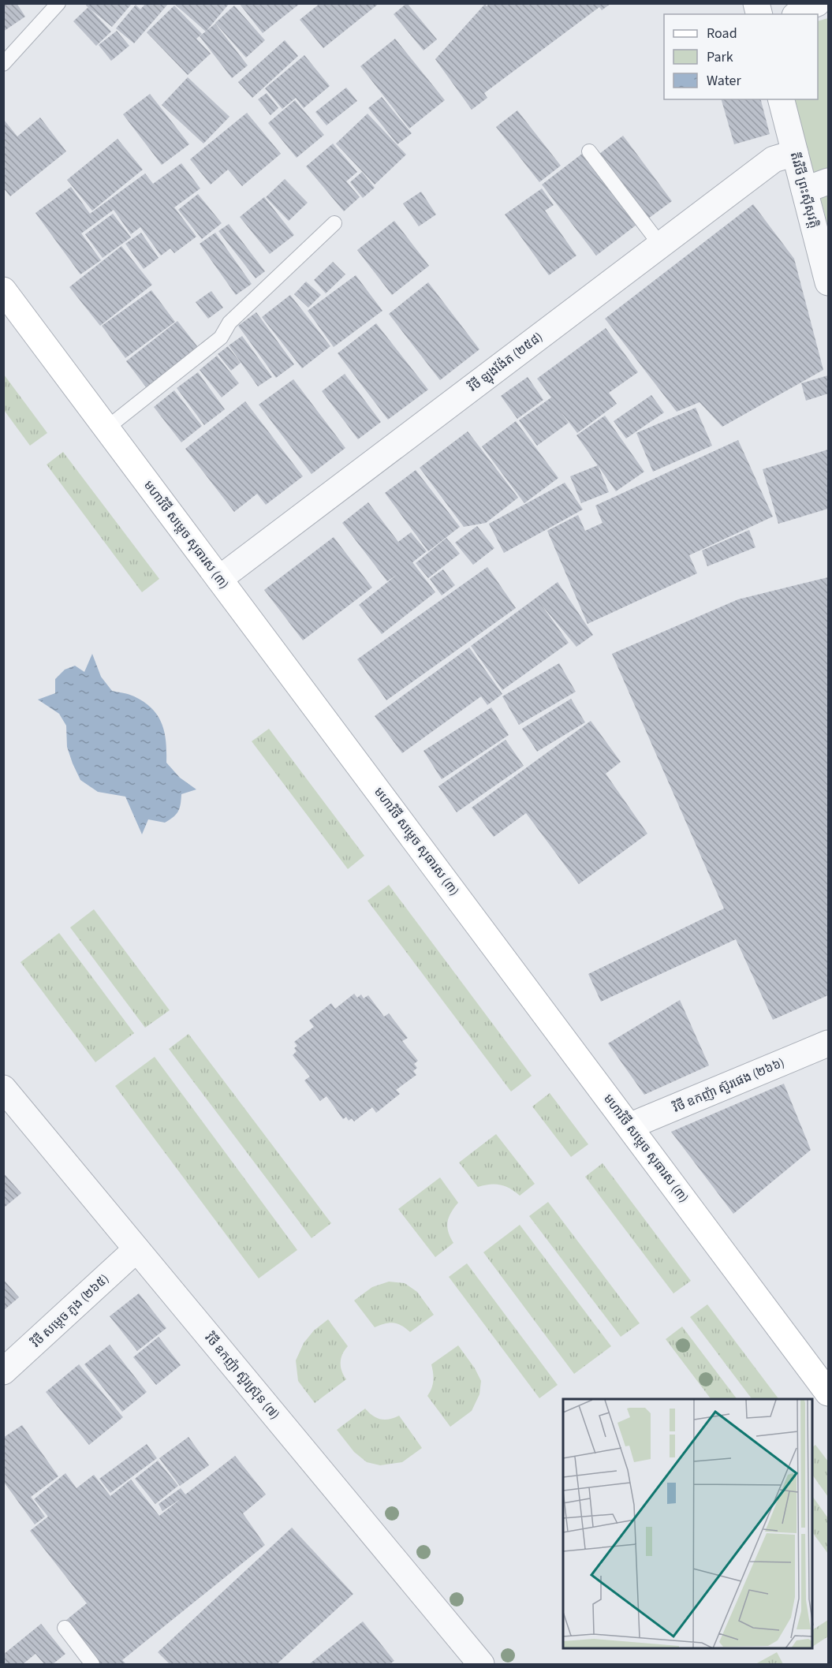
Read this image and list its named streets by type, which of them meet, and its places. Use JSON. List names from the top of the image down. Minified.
{"streets":{"street":["តីរវិថី ព្រះស៊ីសុវត្តិ","វិថី ឡុងង៉ែត (២៥៨)","មហាវិថី សម្តេច សុធារស (៣)","វិថី ឧកញ៉ា ស៊ួរផេង (២៦៦)","វិថី សម្តេច ភួង (២៦៥)","វិថី ឧកញ៉ា ស៊ួរស៊្រុន (៧)"]},"crossings":[["តីរវិថី ព្រះស៊ីសុវត្តិ","វិថី ឡុងង៉ែត (២៥៨)"],["វិថី ឡុងង៉ែត (២៥៨)","មហាវិថី សម្តេច សុធារស (៣)"],["មហាវិថី សម្តេច សុធារស (៣)","វិថី ឧកញ៉ា ស៊ួរផេង (២៦៦)"],["វិថី សម្តេច ភួង (២៦៥)","វិថី ឧកញ៉ា ស៊ួរស៊្រុន (៧)"]],"legend":["Road","Park","Water"]}
